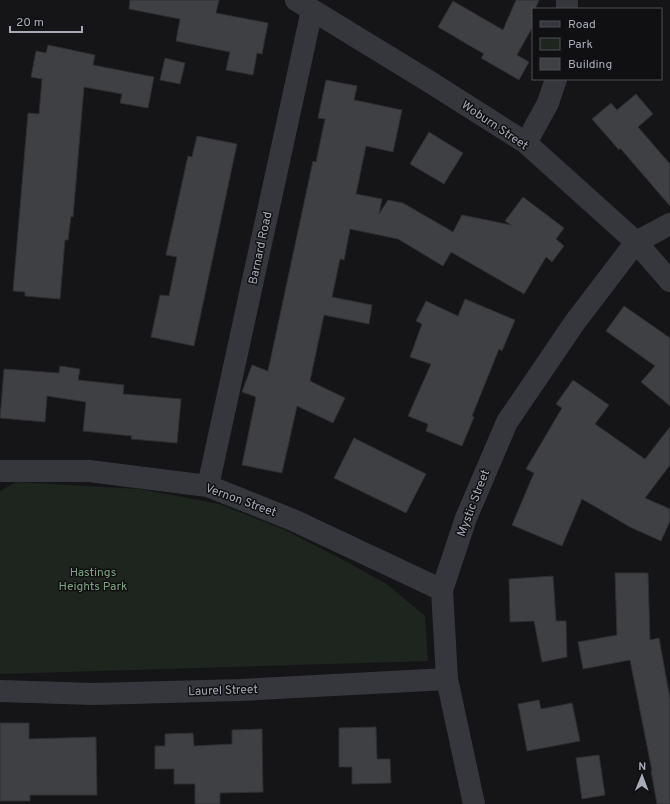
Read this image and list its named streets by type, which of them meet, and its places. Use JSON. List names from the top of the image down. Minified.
{"streets":{"street":["Woburn Street","Barnard Road","Vernon Street","Mystic Street","Laurel Street"]},"crossings":[["Woburn Street","Barnard Road"],["Woburn Street","Mystic Street"],["Barnard Road","Vernon Street"],["Vernon Street","Mystic Street"],["Mystic Street","Laurel Street"]],"parks":["Hastings Heights Park"],"legend":["Road","Park","Building"],"scale_bar":"20 m","north":"top"}
